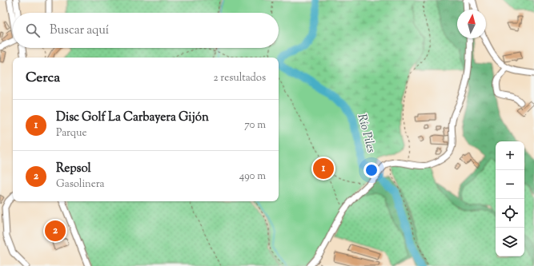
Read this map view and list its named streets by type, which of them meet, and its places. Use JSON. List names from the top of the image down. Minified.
{"water":["Río Piles"],"north":"top","page":{"search":"Buscar aquí","heading":["Cerca","2 resultados"],"list":[{"mark":"1","name":"Disc Golf La Carbayera Gijón","note":"Parque","value":"70 m"},{"mark":"2","name":"Repsol","note":"Gasolinera","value":"490 m"}],"map_buttons":["+","−"],"pins":["1","2"]}}
